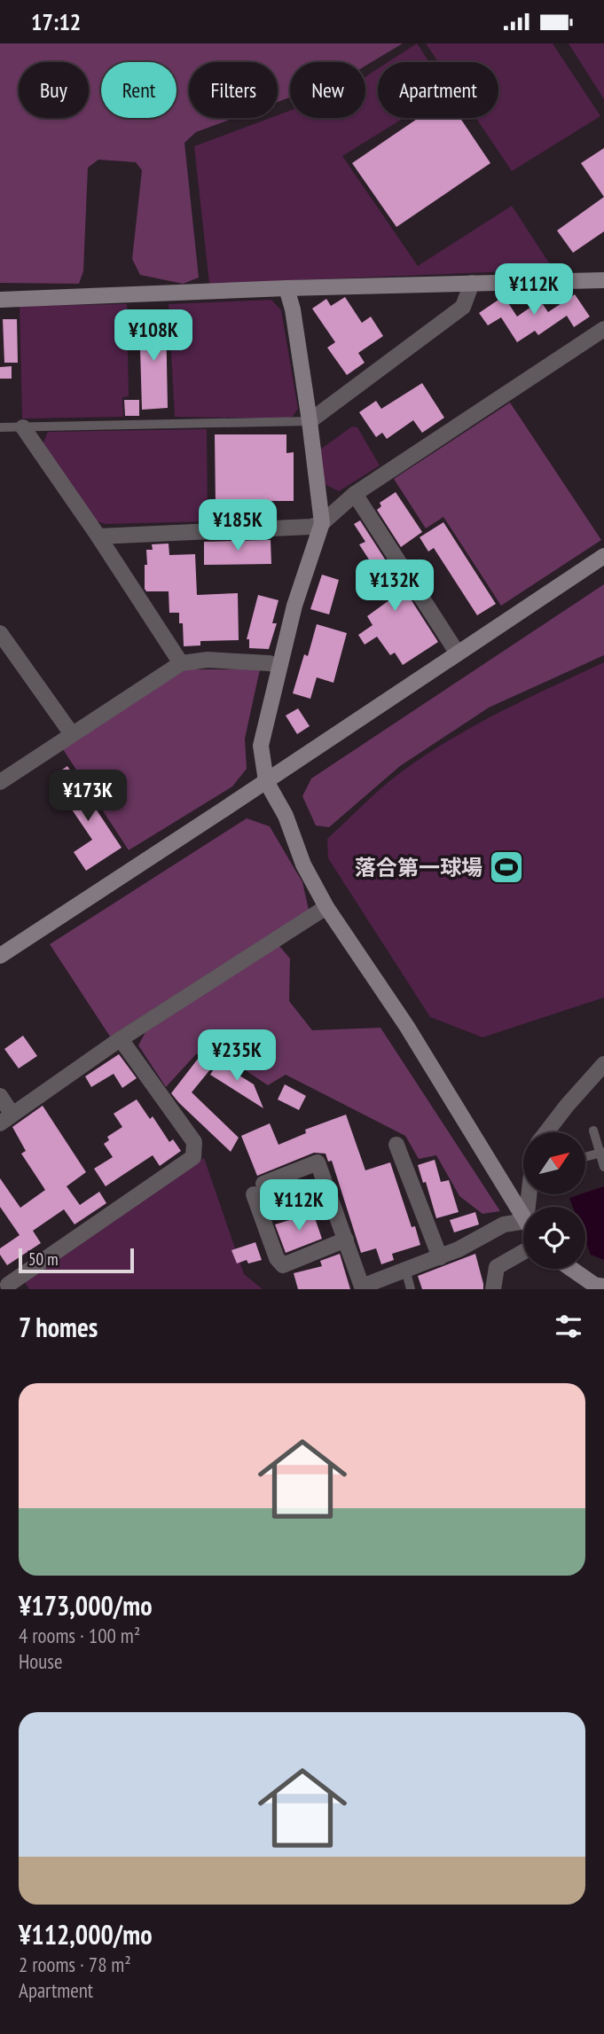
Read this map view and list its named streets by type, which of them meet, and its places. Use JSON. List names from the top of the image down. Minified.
{"places":{"sports":["落合第一球場"]},"scale_bar":"50 m","north":"top right","page":{"status":"17:12","chip":["Buy","Rent","Filters","New","Apartment"],"price":["¥112K","¥108K","¥185K","¥132K","¥173K","¥235K","¥112K"],"scale":"50 m","heading":"7 homes","list":[{"name":"¥173,000/mo","note":"4 rooms · 100 m² · House"},{"name":"¥112,000/mo","note":"2 rooms · 78 m² · Apartment"}]}}
